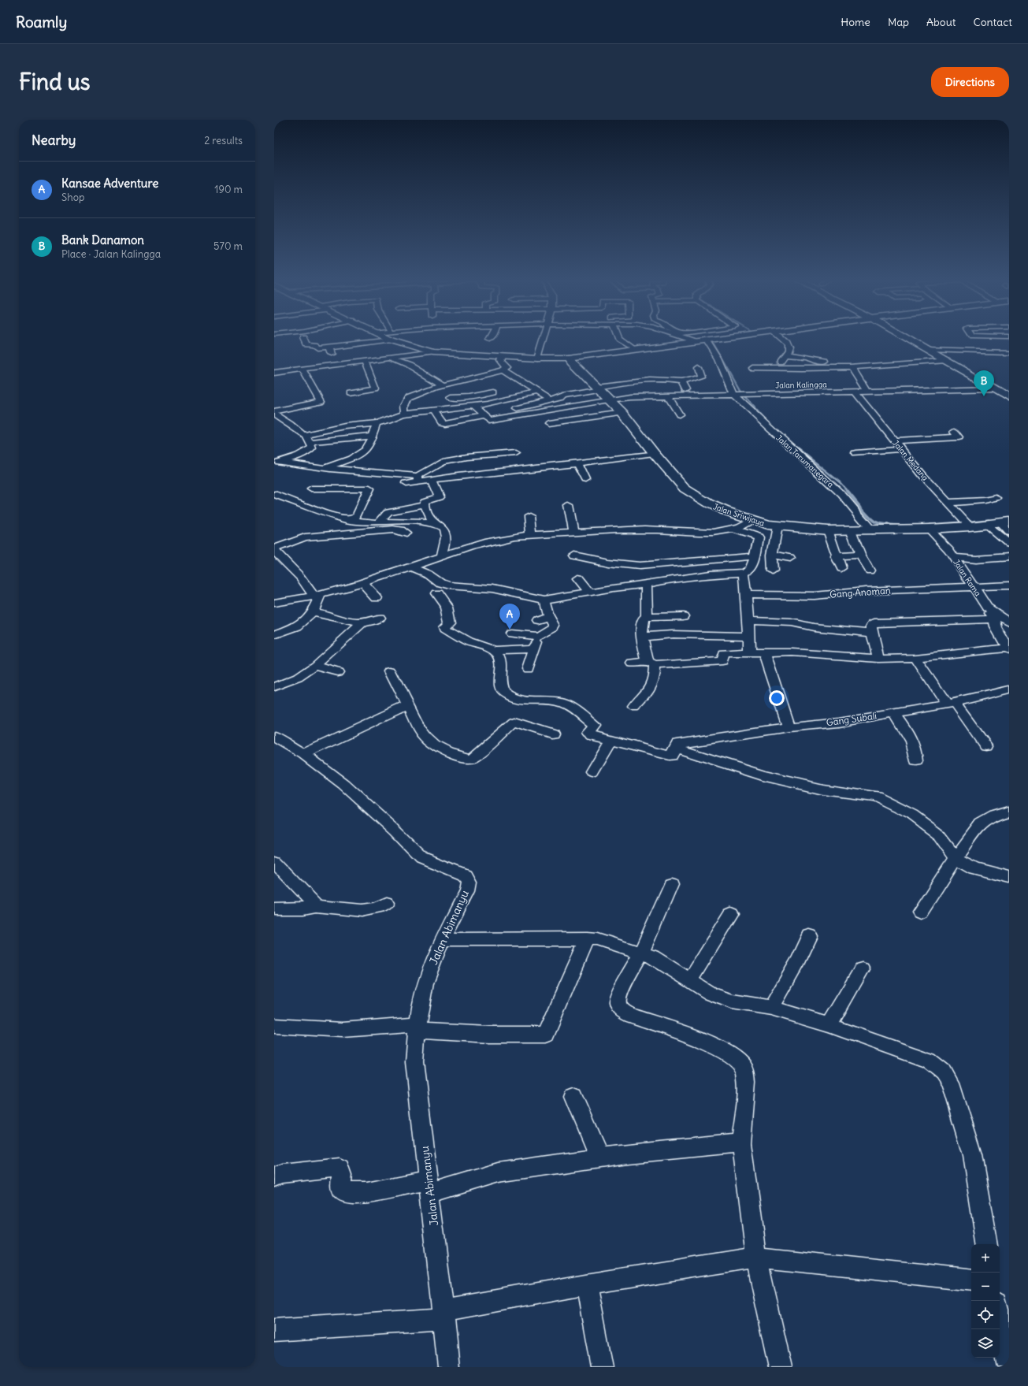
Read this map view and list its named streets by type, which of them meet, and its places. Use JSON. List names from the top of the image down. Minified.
{"streets":{"main road":["Jalan Sriwijaya"],"street":["Jalan Kalingga","Jalan Medang","Jalan Tarumanegara","Jalan Rama","Gang Anoman","Gang Subali","Jalan Abimanyu"]},"crossings":[["Jalan Kalingga","Jalan Medang"],["Jalan Kalingga","Jalan Tarumanegara"],["Jalan Kalingga","Jalan Sriwijaya"],["Jalan Medang","Jalan Sriwijaya"],["Jalan Tarumanegara","Jalan Sriwijaya"],["Jalan Sriwijaya","Jalan Rama"],["Jalan Rama","Gang Anoman"]],"page":{"header":"Roamly","nav":["Home","Map","About","Contact"],"buttons":"Directions","title":"Find us","heading":["Nearby","2 results"],"list":[{"mark":"A","name":"Kansae Adventure","note":"Shop","value":"190 m"},{"mark":"B","name":"Bank Danamon","note":"Place · Jalan Kalingga","value":"570 m"}],"pins":["B","A"],"map_buttons":["+","−"]}}
